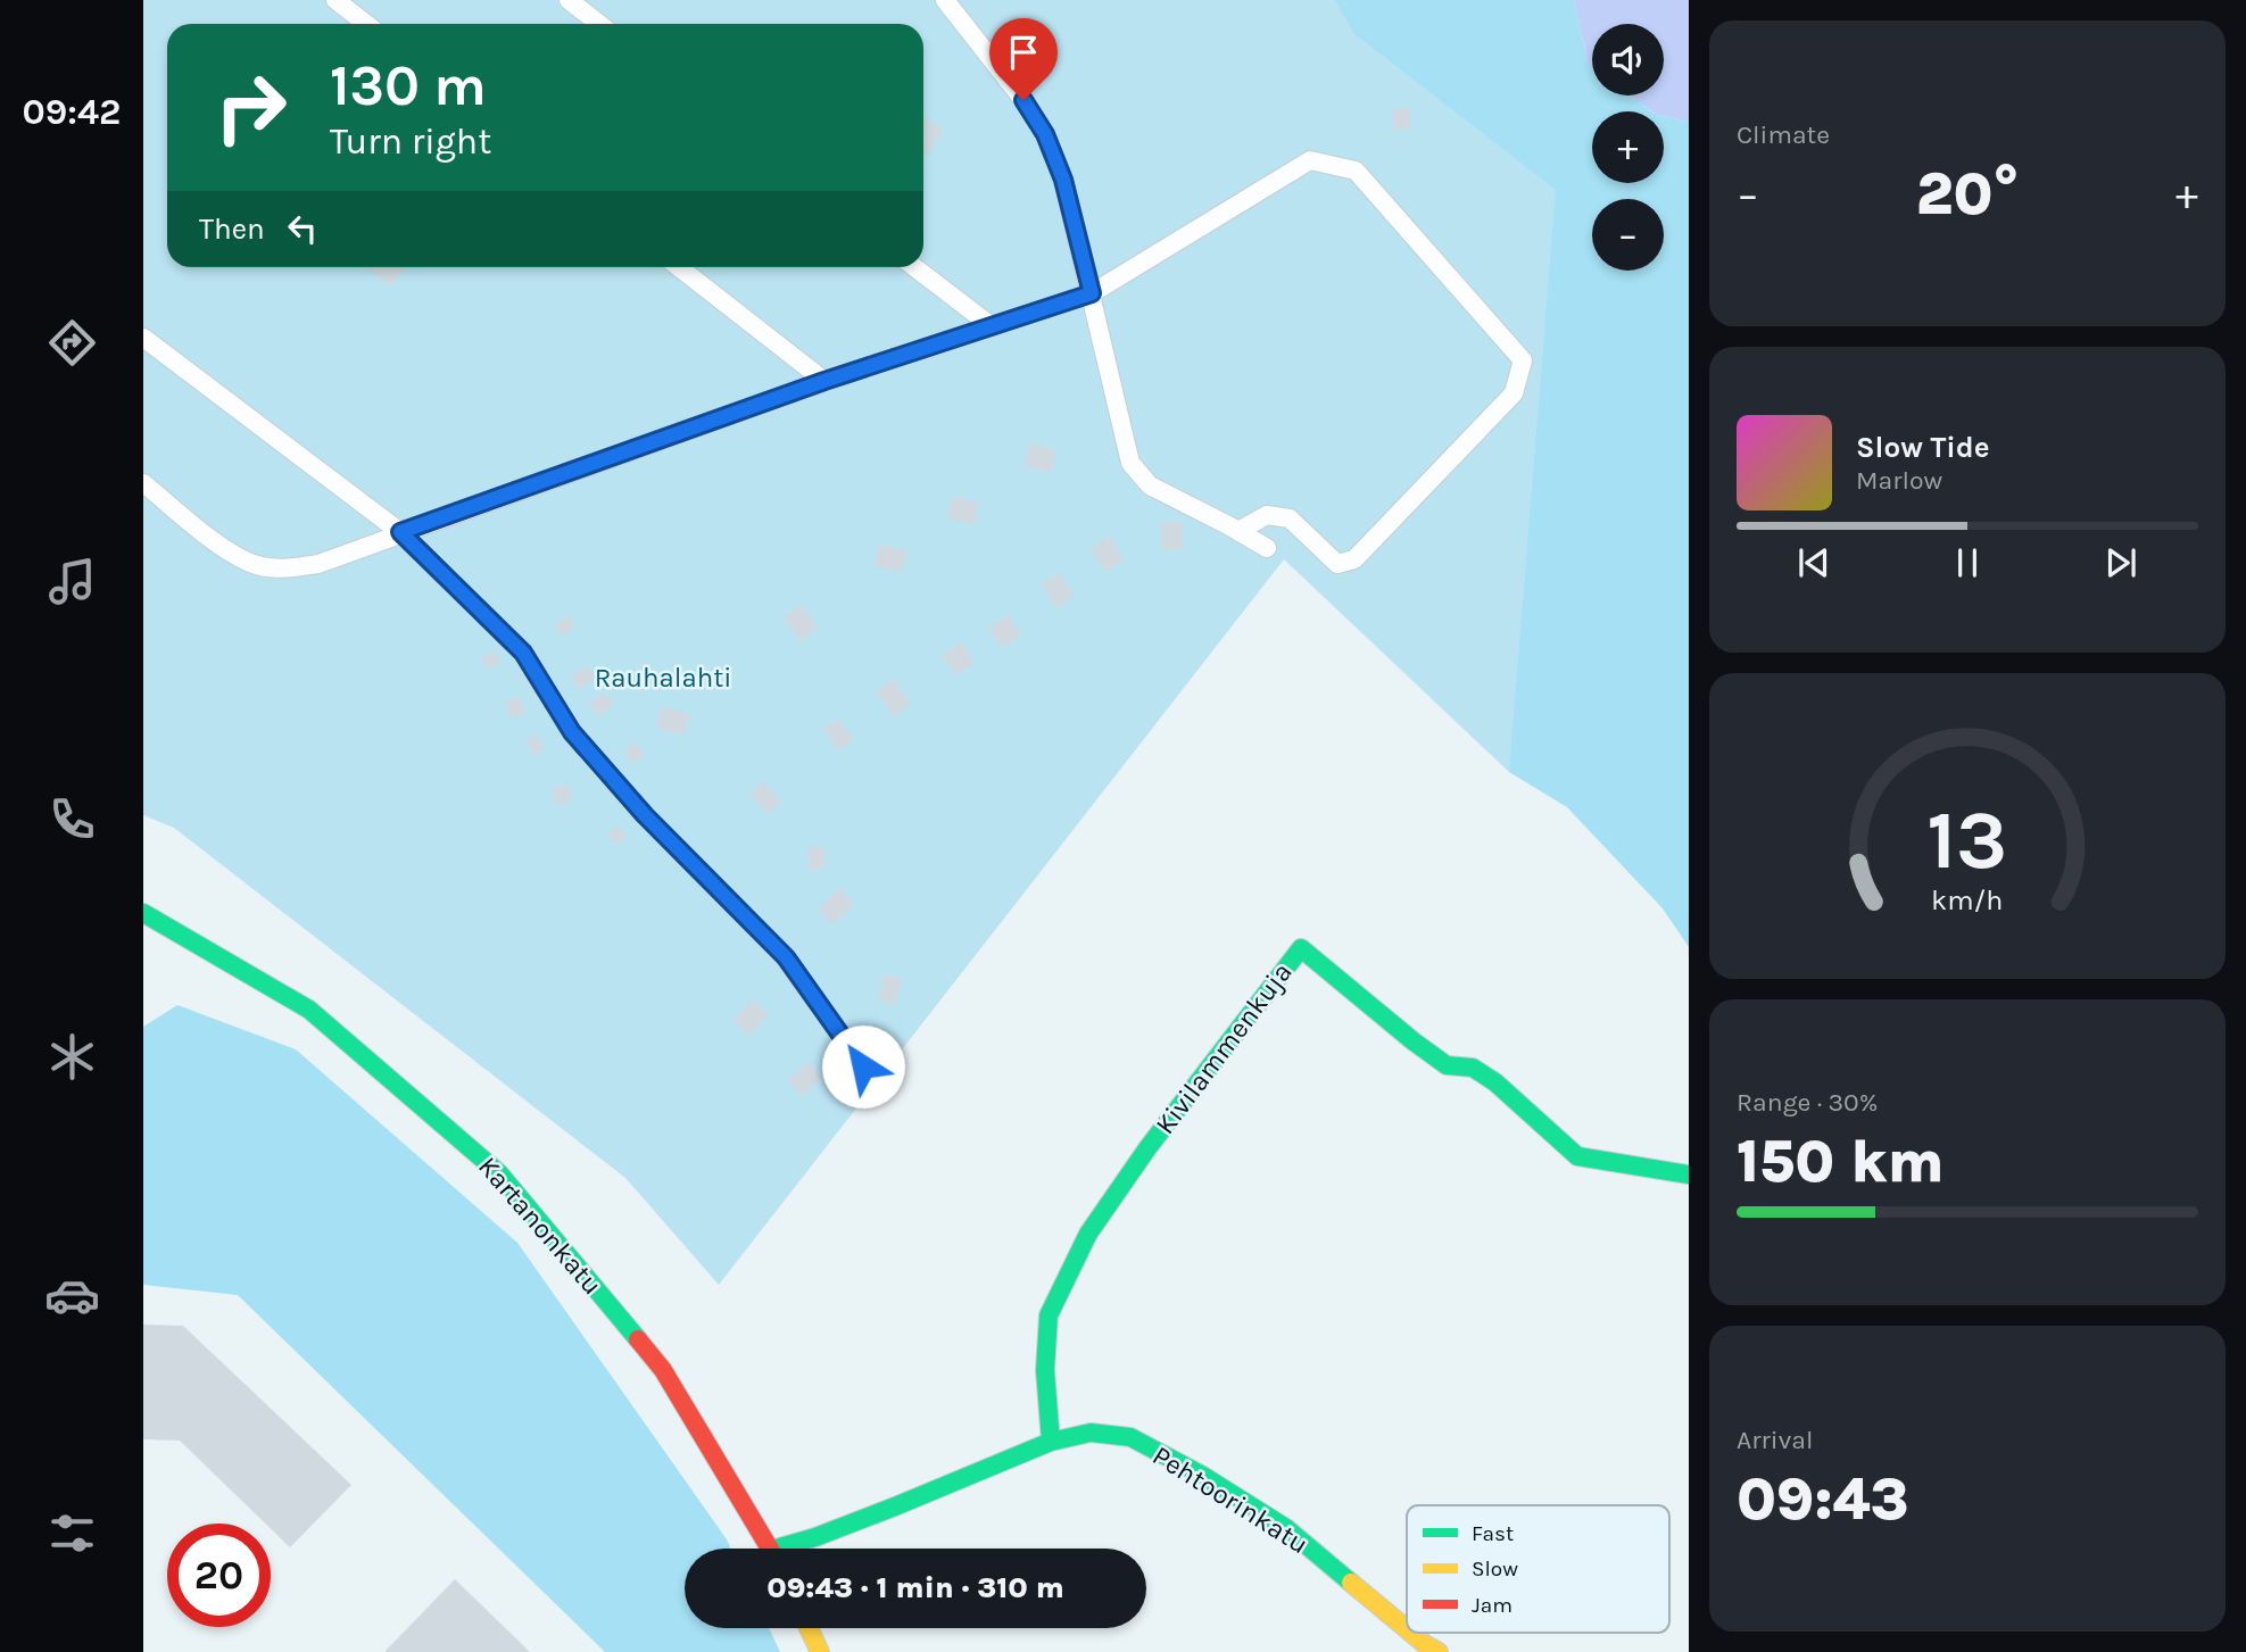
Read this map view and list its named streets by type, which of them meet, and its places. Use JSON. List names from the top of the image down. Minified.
{"streets":{"street":["Kivilammenkuja","Kartanonkatu","Pehtoorinkatu"]},"crossings":[["Kivilammenkuja","Pehtoorinkatu"]],"parks":["Rauhalahti"],"legend":["Fast","Slow","Jam"],"page":{"tabs":"09:42","tile":["Climate",["Range · 30%","150 km"],["Arrival","09:43"]],"map_buttons":["+","−"],"turn":["130 m","Turn right"],"heat":["−","20°","+"],"then":"Then","song":["Slow Tide","Marlow"],"limit":"20","trip":"09:43 · 1 min · 310 m","gauge":["13","km/h"]}}
